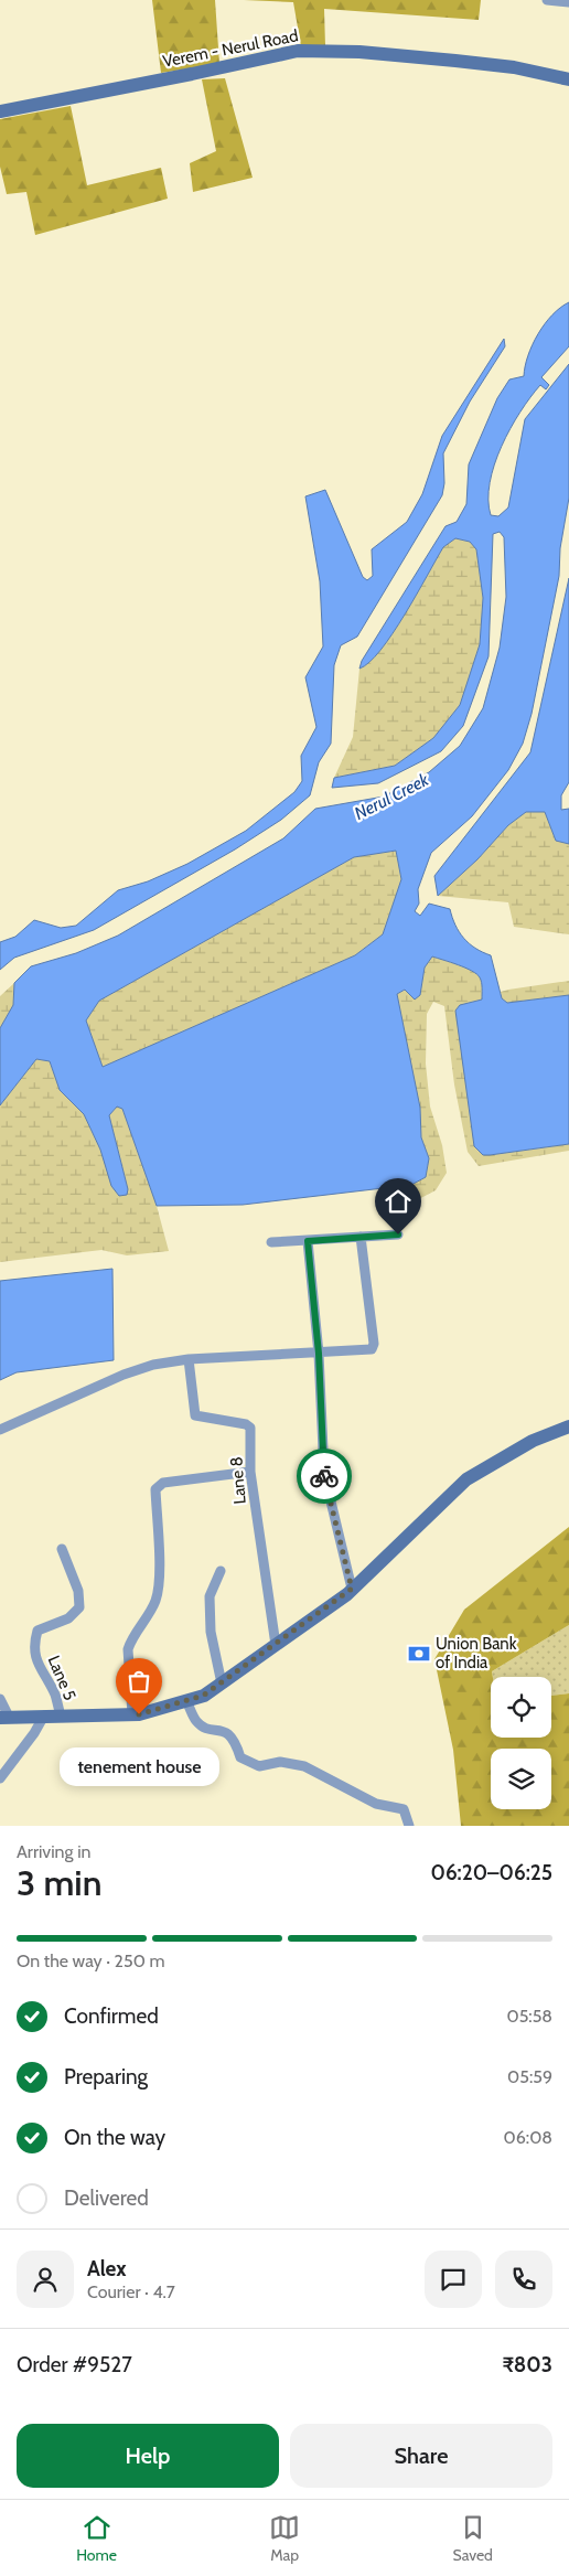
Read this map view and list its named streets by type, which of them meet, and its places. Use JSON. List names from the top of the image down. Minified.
{"streets":{"main road":["Verem - Nerul Road"],"street":["Lane 8","Lane 5"]},"water":["Nerul Creek"],"places":{"bank":["Union Bank of India"],"other":["tenement house"]},"page":{"bubble":"tenement house","heading":["3 min","Arriving in","06:20–06:25"],"panel":["Alex","Courier · 4.7","Order #9527","₹803"],"bar":"On the way · 250 m","list":[["Confirmed","05:58"],["Preparing","05:59"],["On the way","06:08"],"Delivered"],"buttons":["Help","Share"],"tabs":["Home","Map","Saved"]}}
